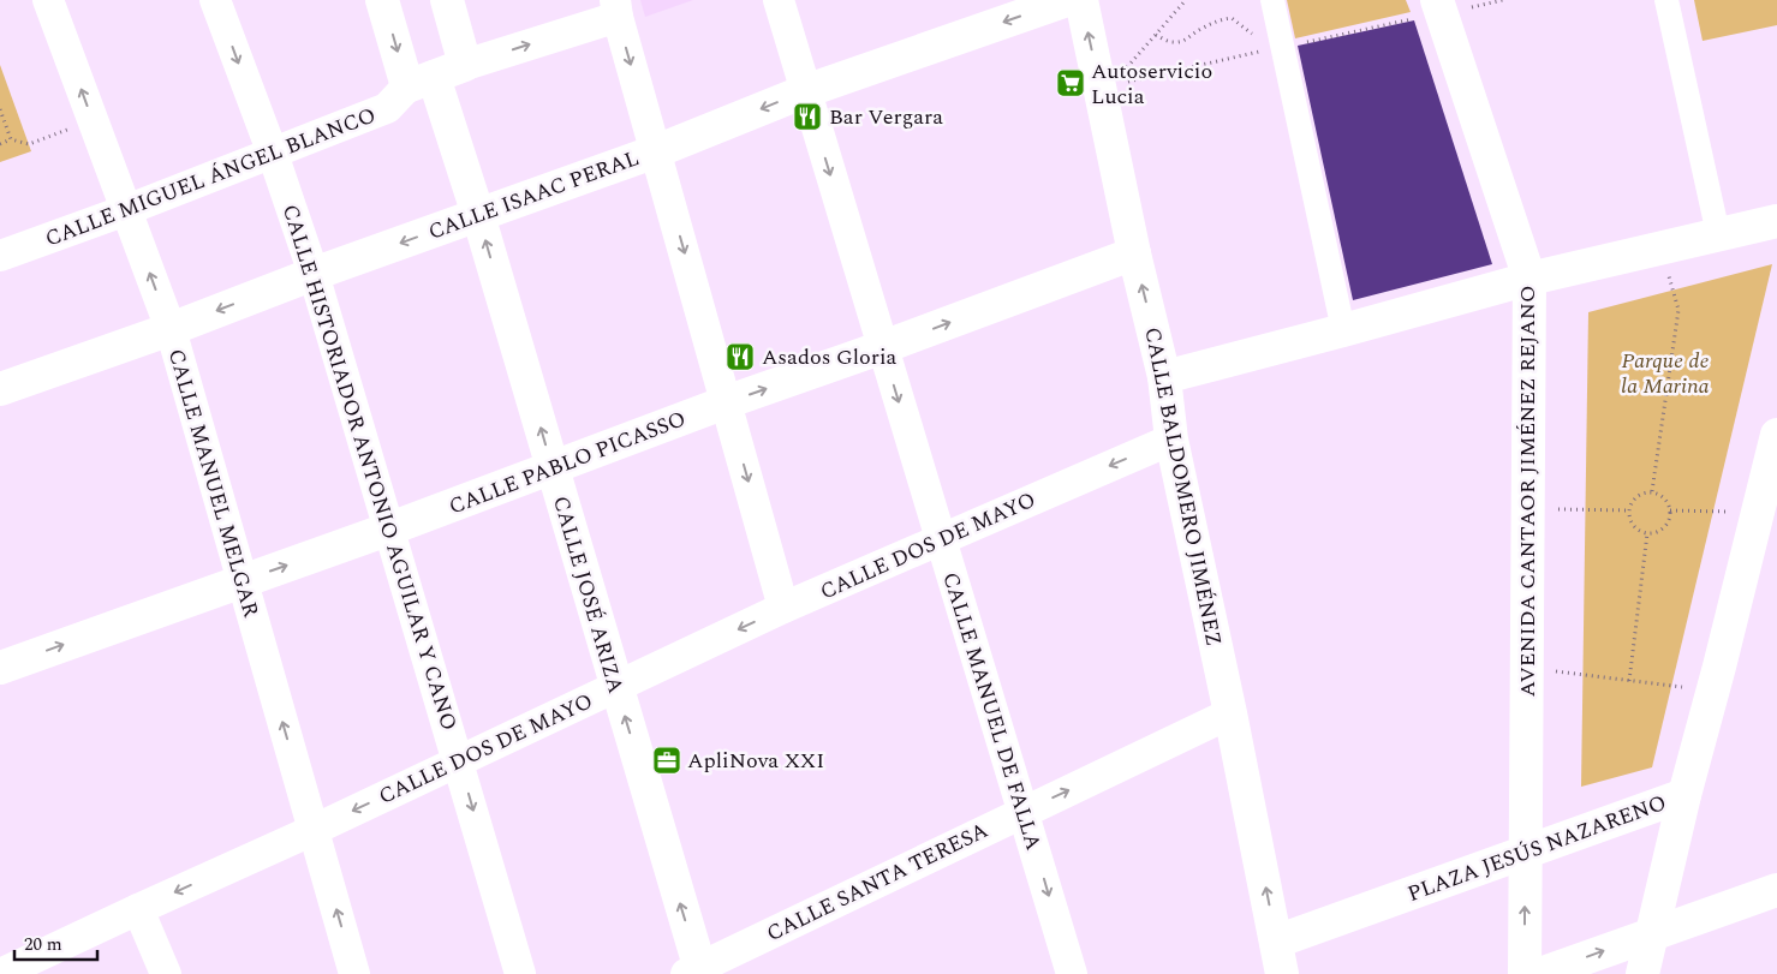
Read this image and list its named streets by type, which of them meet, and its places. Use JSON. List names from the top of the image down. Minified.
{"streets":{"street":["CALLE MIGUEL ÁNGEL BLANCO","CALLE ISAAC PERAL","CALLE PABLO PICASSO","CALLE HISTORIADOR ANTONIO AGUILAR Y CANO","CALLE MANUEL MELGAR","CALLE BALDOMERO JIMÉNEZ","AVENIDA CANTAOR JIMÉNEZ REJANO","CALLE DOS DE MAYO","CALLE JOSÉ ARIZA","CALLE MANUEL DE FALLA","PLAZA JESÚS NAZARENO","CALLE SANTA TERESA"]},"crossings":[["CALLE MIGUEL ÁNGEL BLANCO","CALLE HISTORIADOR ANTONIO AGUILAR Y CANO"],["CALLE MIGUEL ÁNGEL BLANCO","CALLE MANUEL MELGAR"],["CALLE MIGUEL ÁNGEL BLANCO","CALLE JOSÉ ARIZA"],["CALLE ISAAC PERAL","CALLE HISTORIADOR ANTONIO AGUILAR Y CANO"],["CALLE ISAAC PERAL","CALLE MANUEL MELGAR"],["CALLE ISAAC PERAL","CALLE JOSÉ ARIZA"],["CALLE ISAAC PERAL","CALLE MANUEL DE FALLA"],["CALLE PABLO PICASSO","CALLE HISTORIADOR ANTONIO AGUILAR Y CANO"],["CALLE PABLO PICASSO","CALLE MANUEL MELGAR"],["CALLE PABLO PICASSO","CALLE BALDOMERO JIMÉNEZ"],["CALLE PABLO PICASSO","CALLE JOSÉ ARIZA"],["CALLE PABLO PICASSO","CALLE MANUEL DE FALLA"],["CALLE HISTORIADOR ANTONIO AGUILAR Y CANO","CALLE DOS DE MAYO"],["CALLE MANUEL MELGAR","CALLE DOS DE MAYO"],["CALLE BALDOMERO JIMÉNEZ","CALLE DOS DE MAYO"],["CALLE BALDOMERO JIMÉNEZ","PLAZA JESÚS NAZARENO"],["CALLE BALDOMERO JIMÉNEZ","CALLE SANTA TERESA"],["AVENIDA CANTAOR JIMÉNEZ REJANO","PLAZA JESÚS NAZARENO"],["CALLE DOS DE MAYO","CALLE JOSÉ ARIZA"],["CALLE DOS DE MAYO","CALLE MANUEL DE FALLA"],["CALLE JOSÉ ARIZA","CALLE SANTA TERESA"],["CALLE MANUEL DE FALLA","CALLE SANTA TERESA"]],"one_way":["CALLE ISAAC PERAL","CALLE PABLO PICASSO","CALLE HISTORIADOR ANTONIO AGUILAR Y CANO","CALLE MANUEL MELGAR","CALLE DOS DE MAYO","CALLE SANTA TERESA"],"parks":["Parque de la Marina"],"places":{"supermarket":["Autoservicio Lucia"],"restaurant":["Bar Vergara","Asados Gloria"],"office":["ApliNova XXI"]},"scale_bar":"20 m"}
